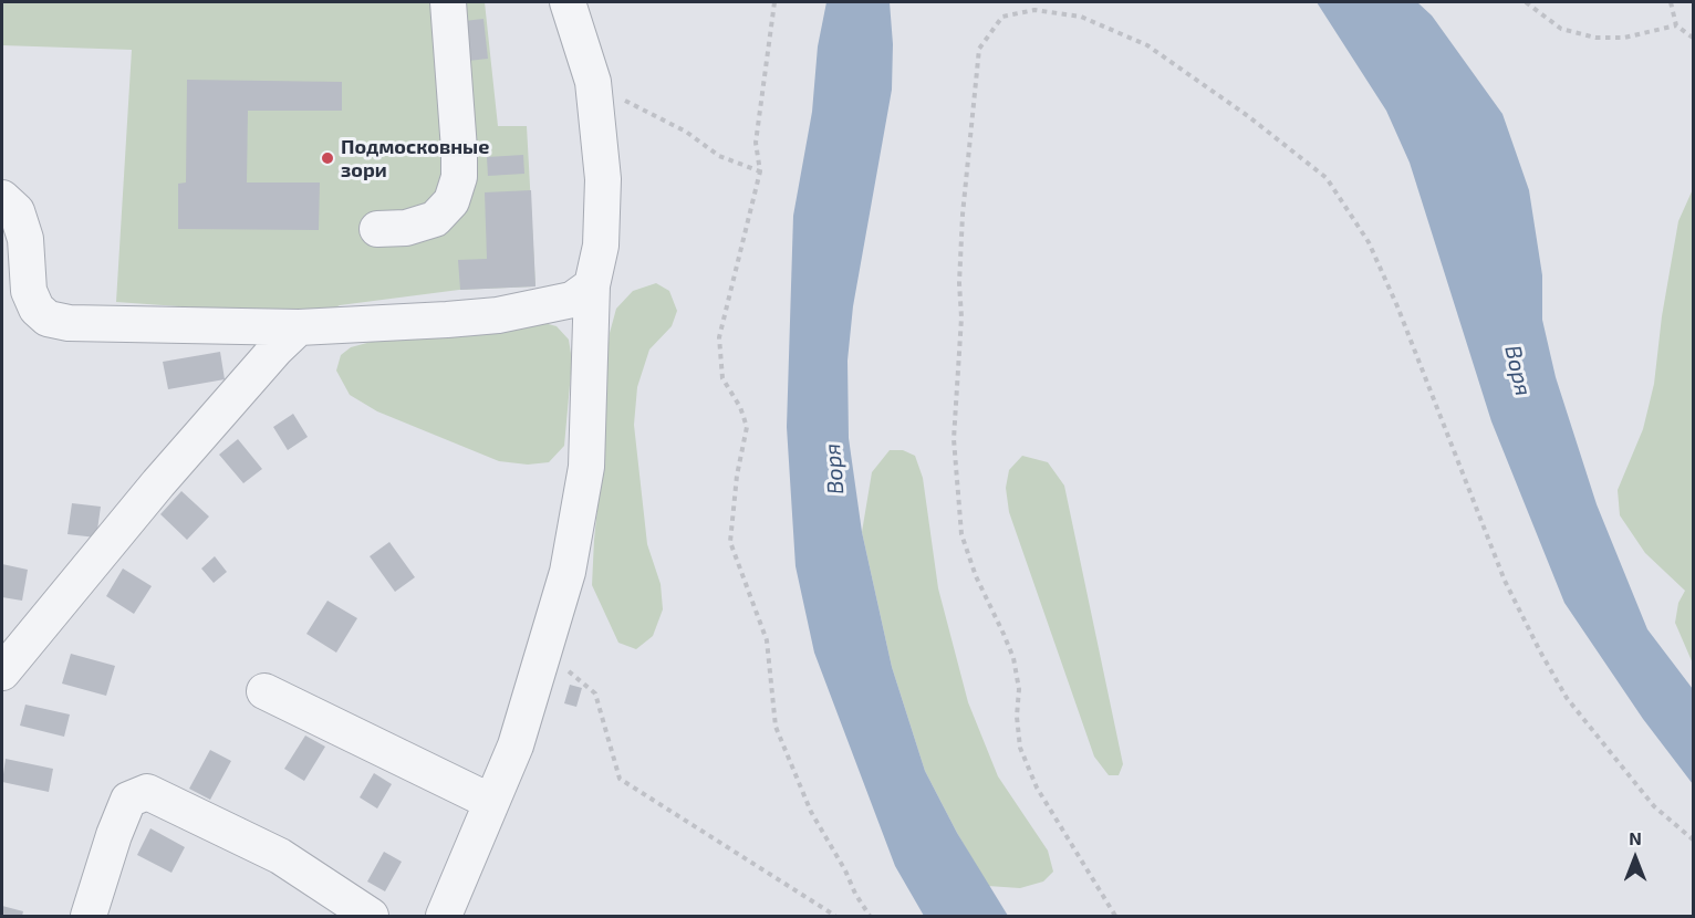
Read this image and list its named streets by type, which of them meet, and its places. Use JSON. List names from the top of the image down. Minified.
{"water":["Воря"],"places":["Подмосковные зори"],"north":"top"}
